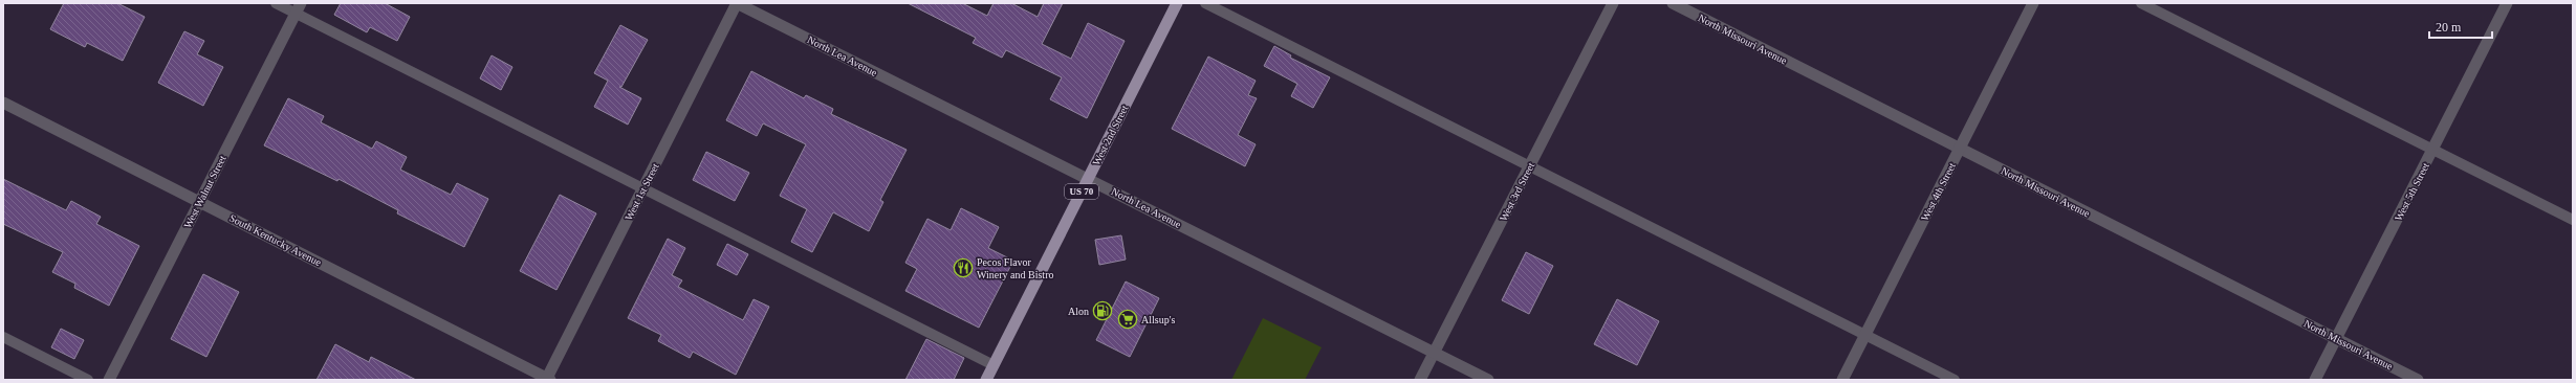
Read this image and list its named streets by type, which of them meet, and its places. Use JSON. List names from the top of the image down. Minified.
{"streets":{"main road":["West 2nd Street","US 70"],"street":["North Missouri Avenue","North Lea Avenue","West Walnut Street","West 1st Street","West 3rd Street","West 4th Street","West 5th Street","South Kentucky Avenue"]},"crossings":[["North Missouri Avenue","West 4th Street"],["North Missouri Avenue","West 5th Street"],["North Lea Avenue","West 2nd Street"],["North Lea Avenue","West 1st Street"],["North Lea Avenue","West 3rd Street"],["West Walnut Street","South Kentucky Avenue"],["West 1st Street","South Kentucky Avenue"]],"places":{"restaurant":["Pecos Flavor Winery and Bistro"],"fuel station":["Alon"],"supermarket":["Allsup's"]},"scale_bar":"20 m"}
